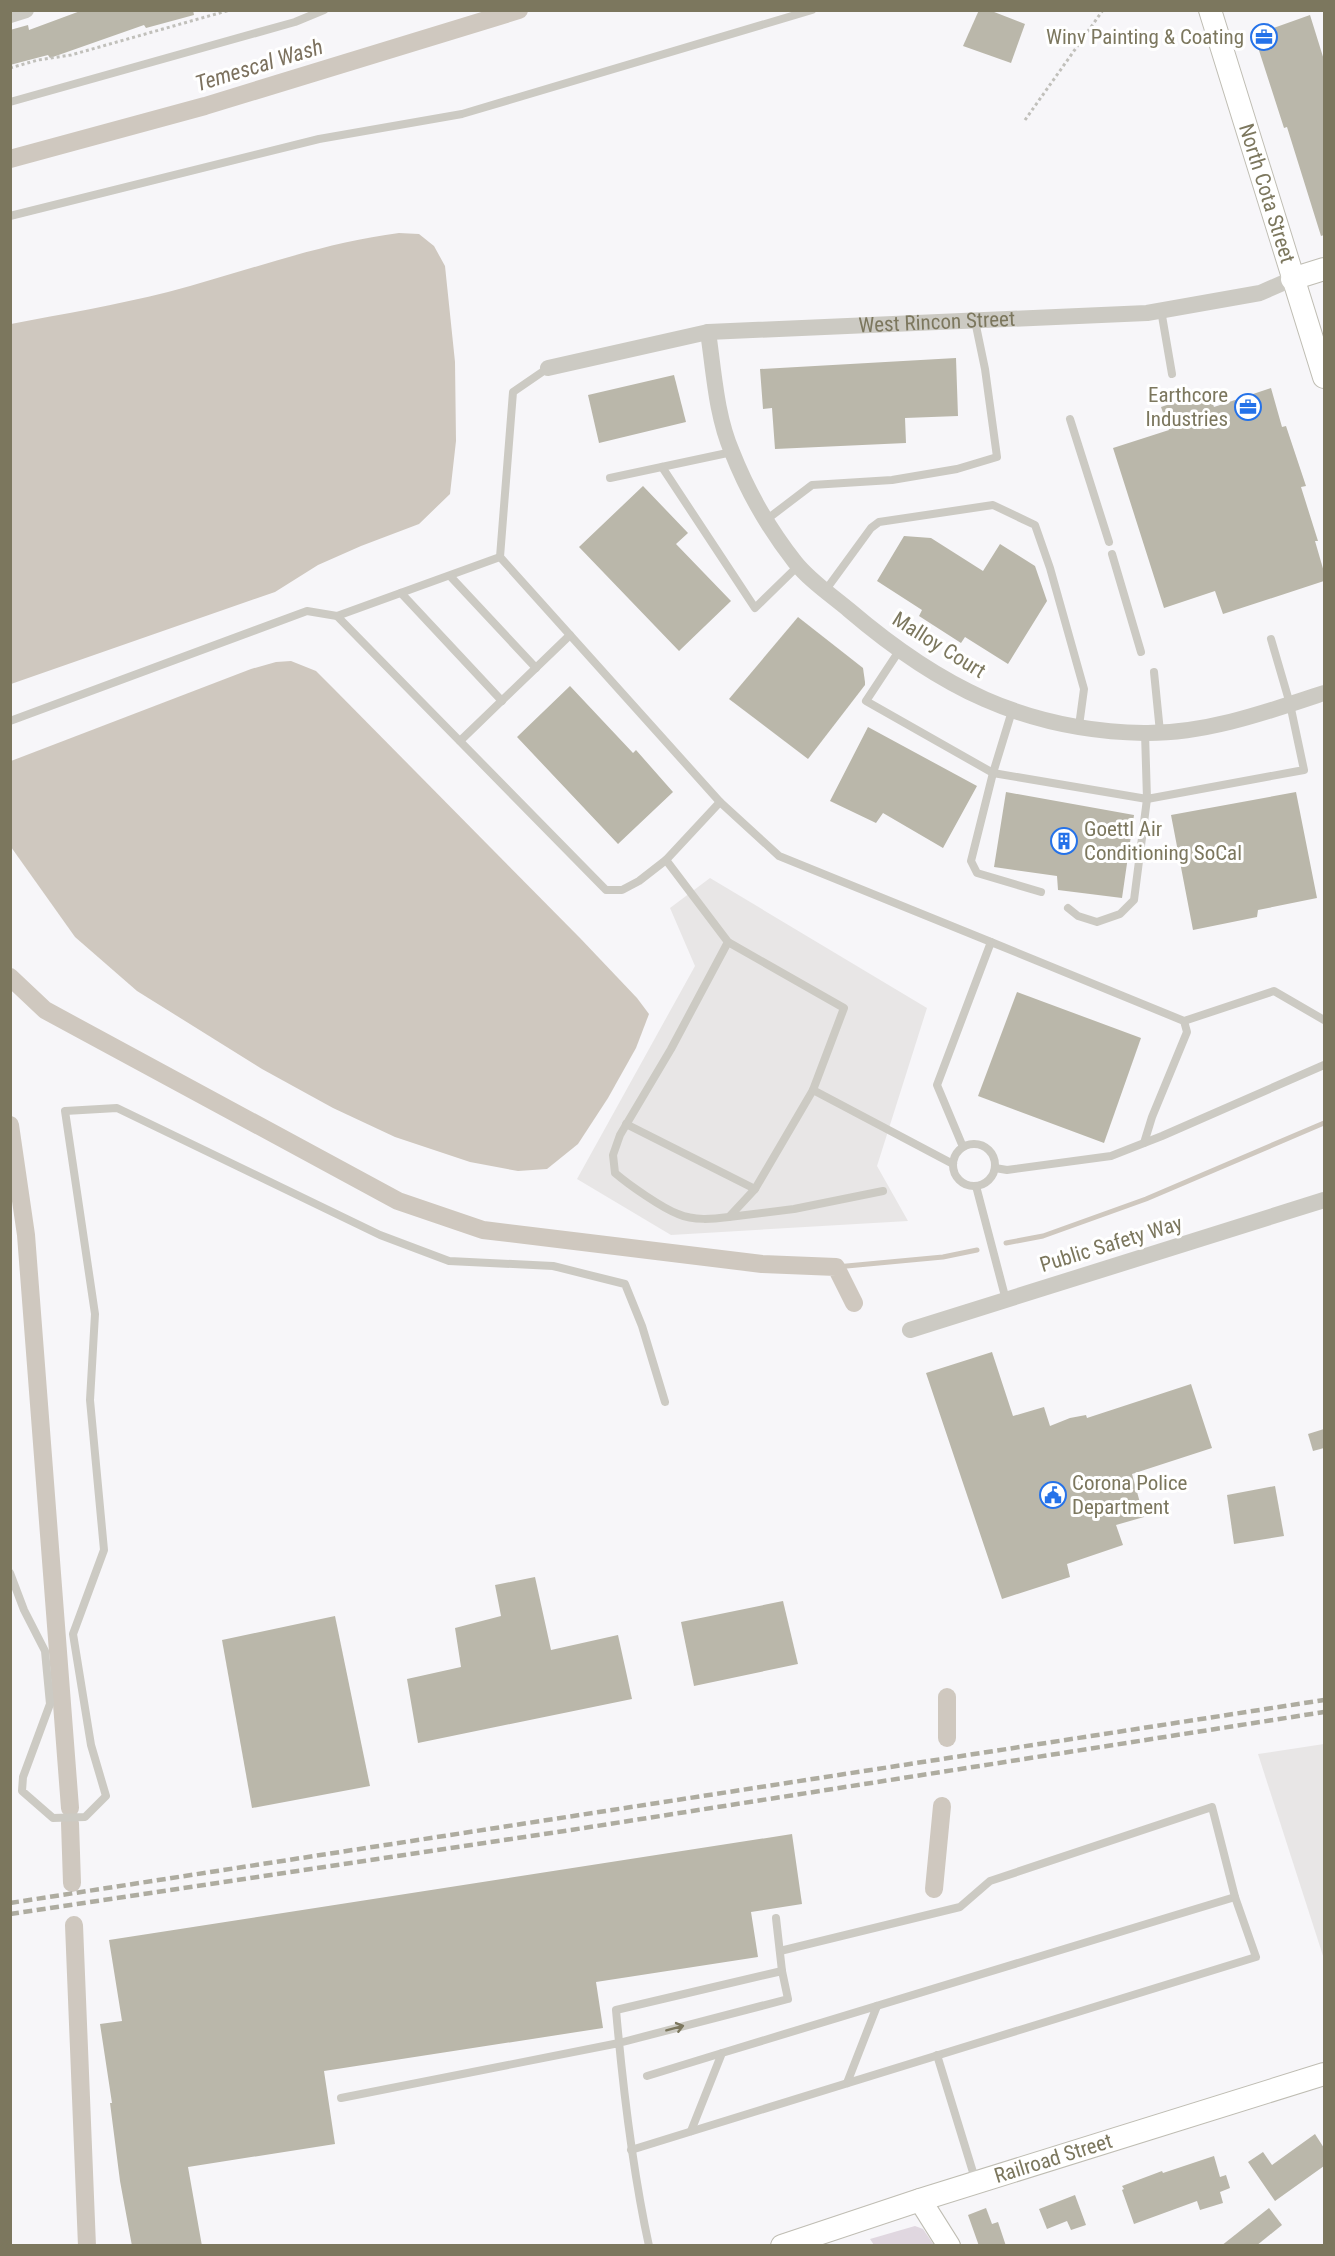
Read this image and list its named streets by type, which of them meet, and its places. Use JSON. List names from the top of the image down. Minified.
{"streets":{"main road":["North Cota Street","West Rincon Street","Railroad Street"],"street":["Malloy Court","Public Safety Way"]},"crossings":[["North Cota Street","West Rincon Street"],["West Rincon Street","Malloy Court"]],"water":["Temescal Wash"],"places":{"office":["Winv Painting & Coating","Earthcore Industries"],"building":["Goettl Air Conditioning SoCal"],"public building":["Corona Police Department"]}}
